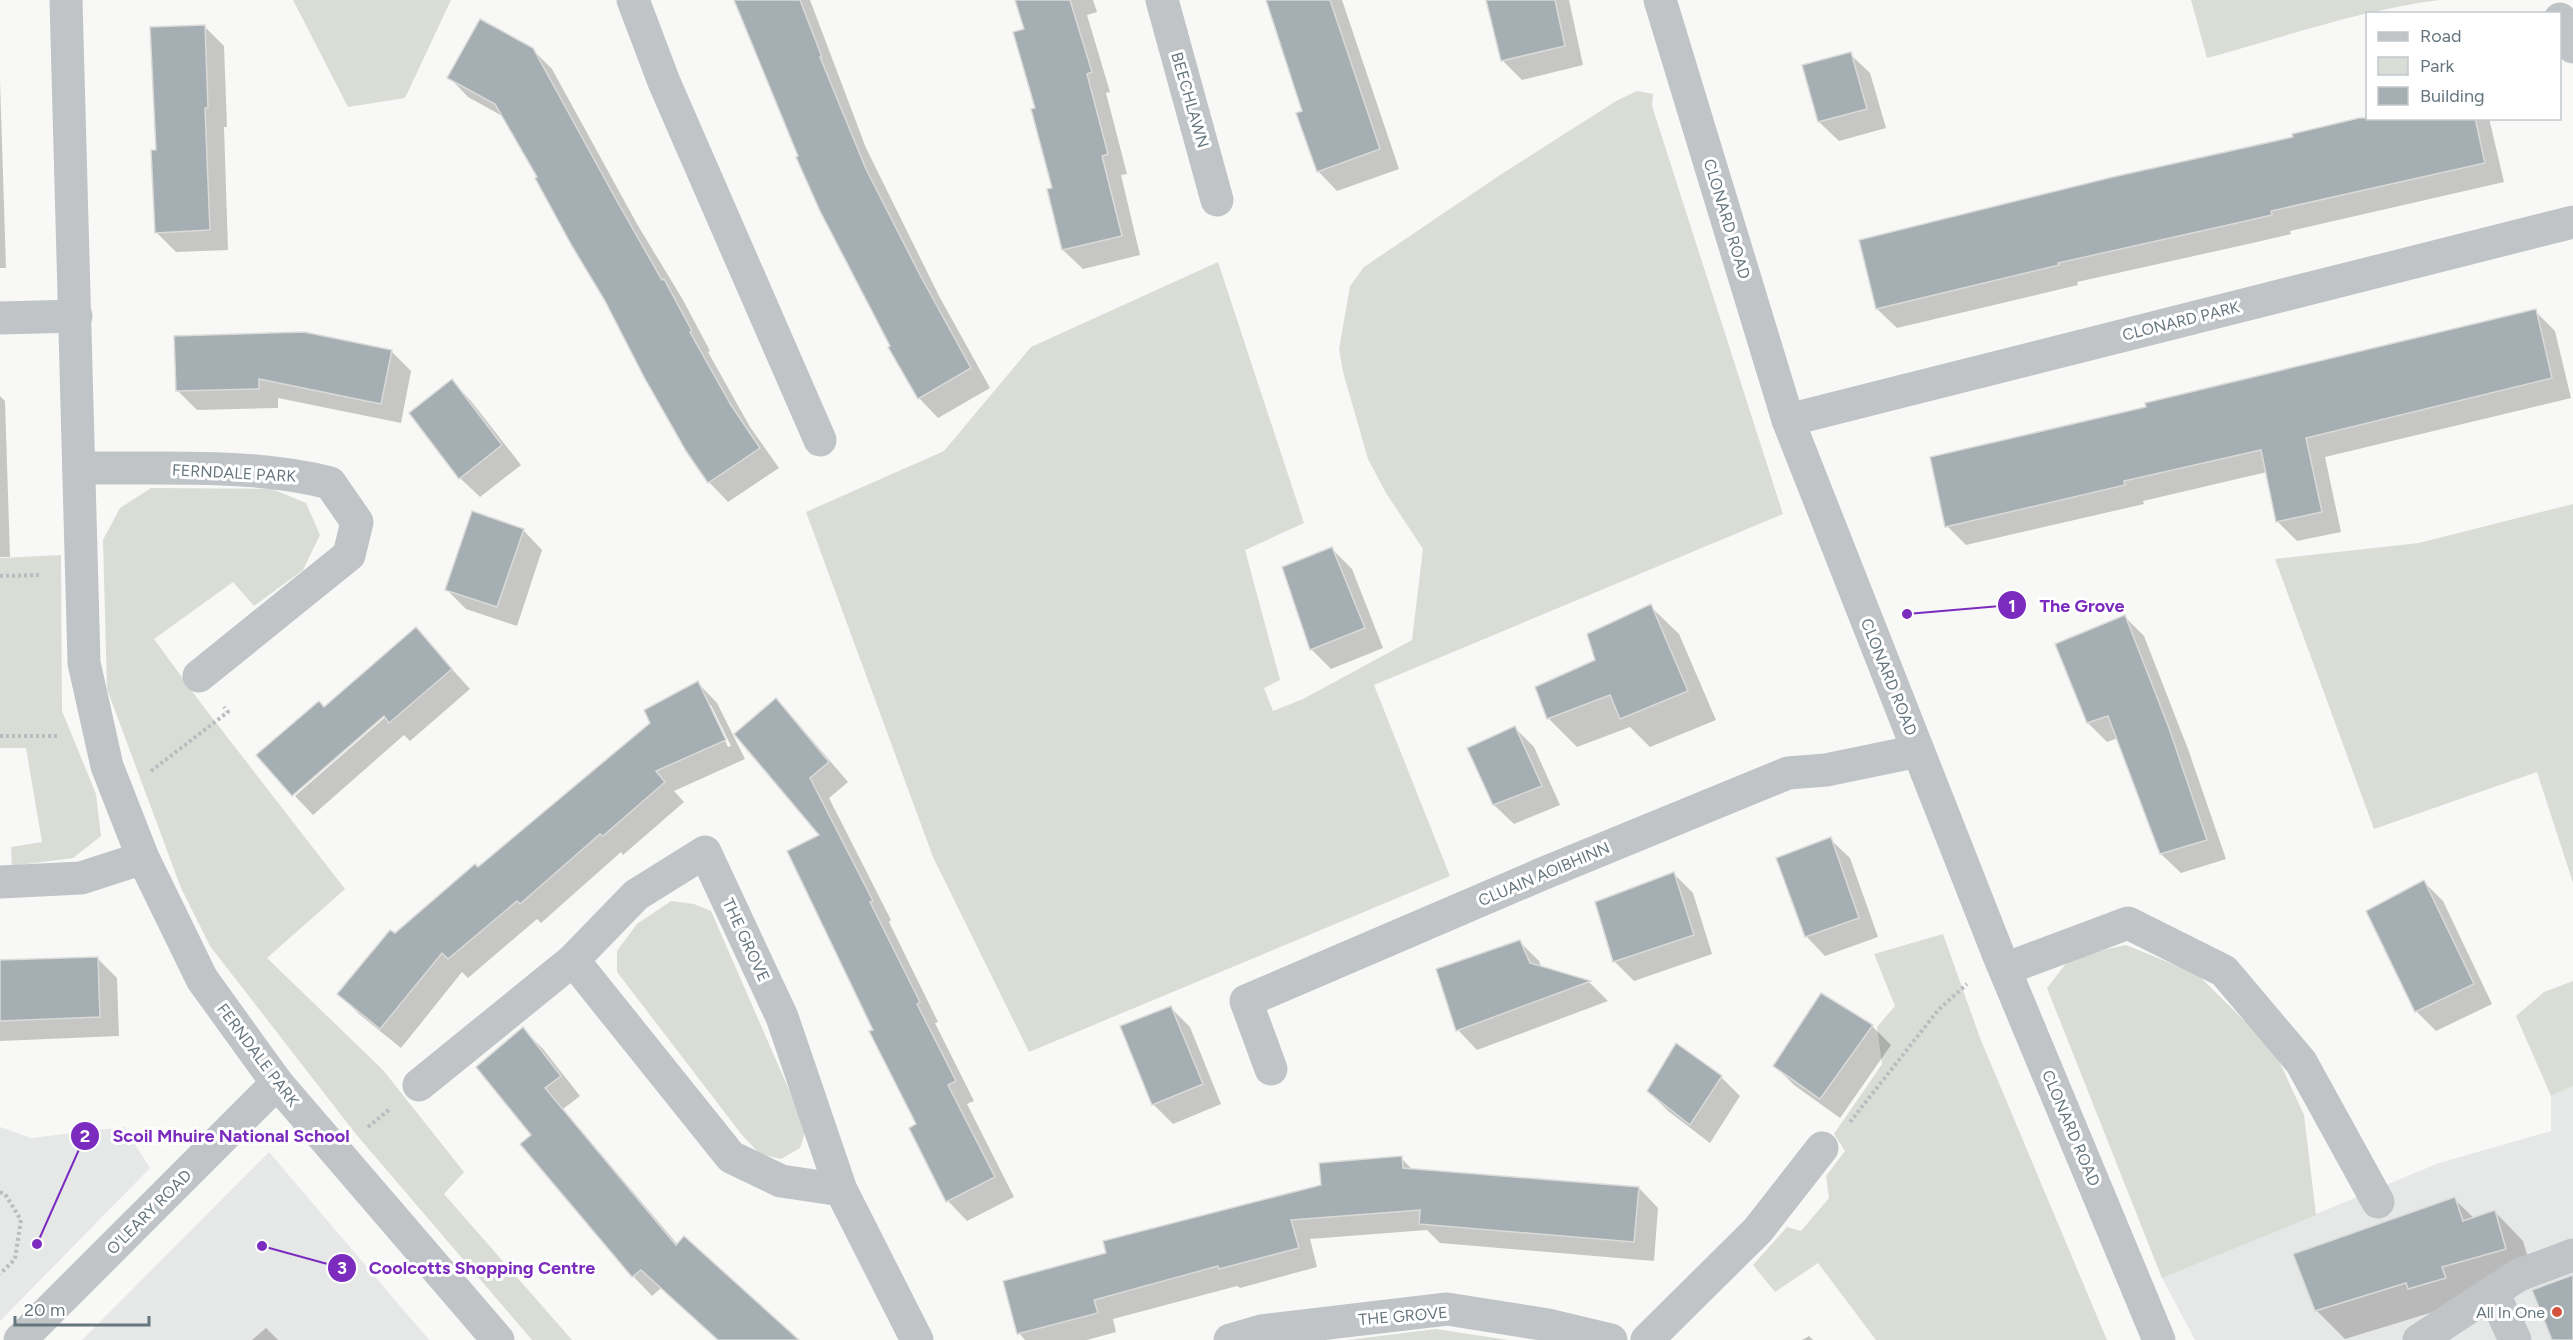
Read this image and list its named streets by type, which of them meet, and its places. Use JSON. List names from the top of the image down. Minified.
{"streets":{"street":["BEECHLAWN","CLONARD ROAD","CLONARD PARK","FERNDALE PARK","CLUAIN AOIBHINN","THE GROVE","O'LEARY ROAD"]},"crossings":[["CLONARD ROAD","CLONARD PARK"],["CLONARD ROAD","CLUAIN AOIBHINN"],["FERNDALE PARK","O'LEARY ROAD"]],"places":["The Grove","Scoil Mhuire National School","Coolcotts Shopping Centre","All In One"],"legend":["Road","Park","Building"],"scale_bar":"20 m"}
